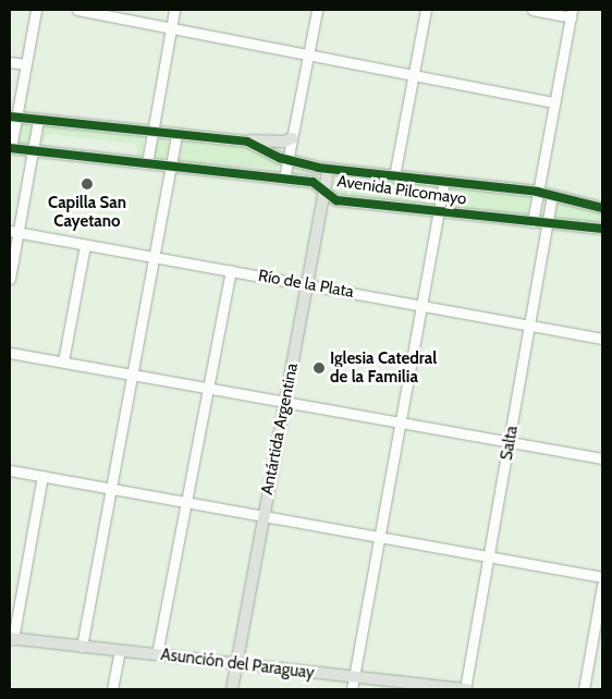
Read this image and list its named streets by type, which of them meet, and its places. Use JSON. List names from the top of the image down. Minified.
{"streets":{"main road":["Avenida Pilcomayo","Antártida Argentina","Asunción del Paraguay"],"street":["Río de la Plata","Salta"]},"crossings":[["Avenida Pilcomayo","Antártida Argentina"],["Avenida Pilcomayo","Salta"],["Río de la Plata","Antártida Argentina"],["Río de la Plata","Salta"],["Antártida Argentina","Asunción del Paraguay"],["Salta","Asunción del Paraguay"]],"places":["Capilla San Cayetano","Iglesia Catedral de la Familia"]}
